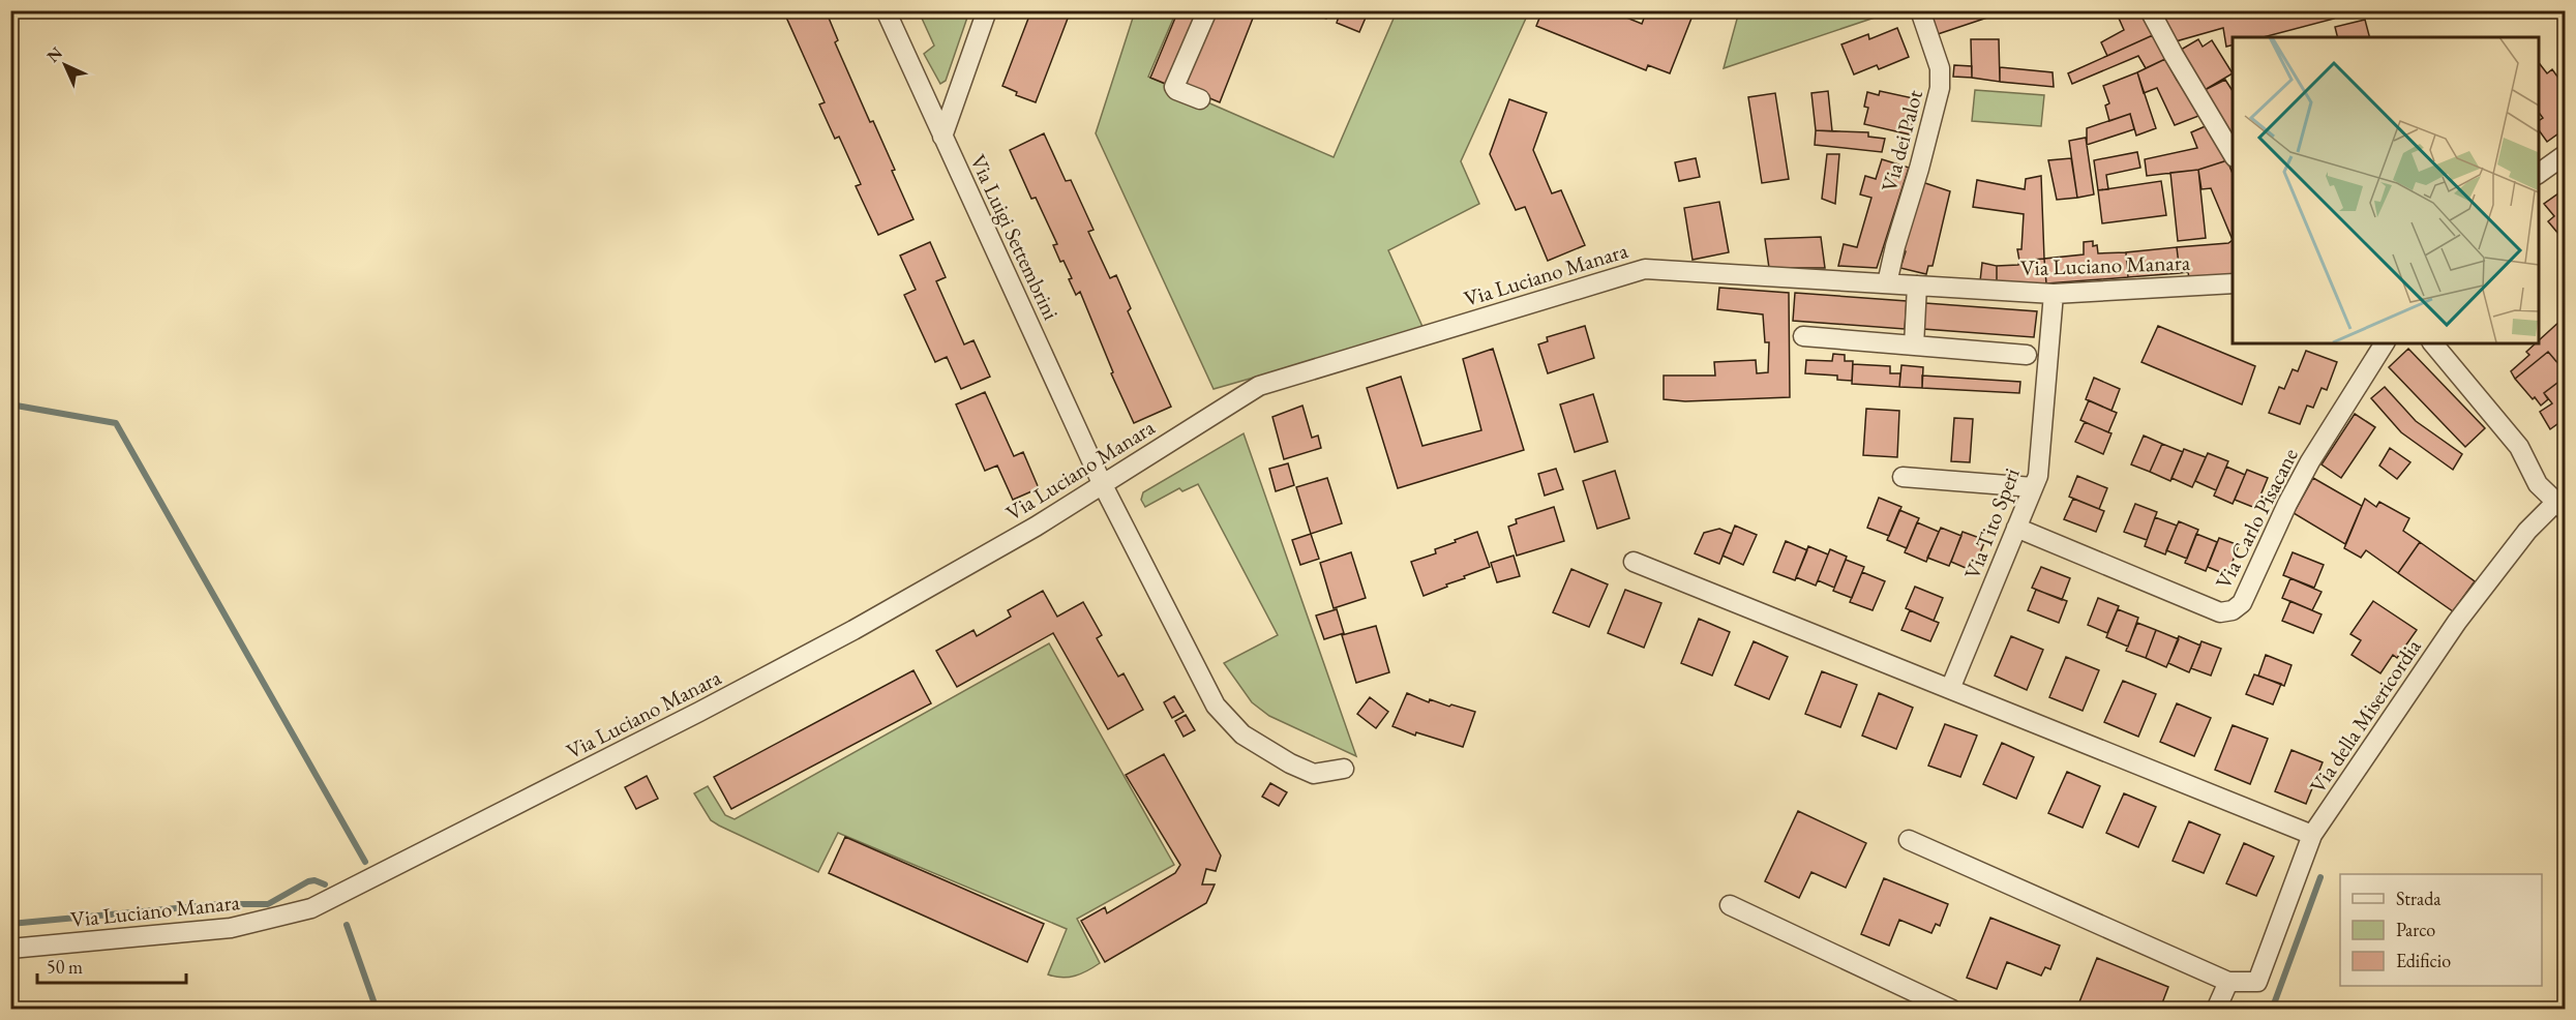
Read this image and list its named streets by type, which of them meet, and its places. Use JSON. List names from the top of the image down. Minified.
{"streets":{"street":["Via dei Palot","Via Luigi Settembrini","Via Luciano Manara","Via Carlo Pisacane","Via Tito Speri","Via della Misericordia"]},"crossings":[["Via dei Palot","Via Luciano Manara"],["Via Luigi Settembrini","Via Luciano Manara"],["Via Luciano Manara","Via Tito Speri"],["Via Carlo Pisacane","Via Tito Speri"]],"legend":["Strada","Parco","Edificio"],"scale_bar":"50 m","north":"top left"}
